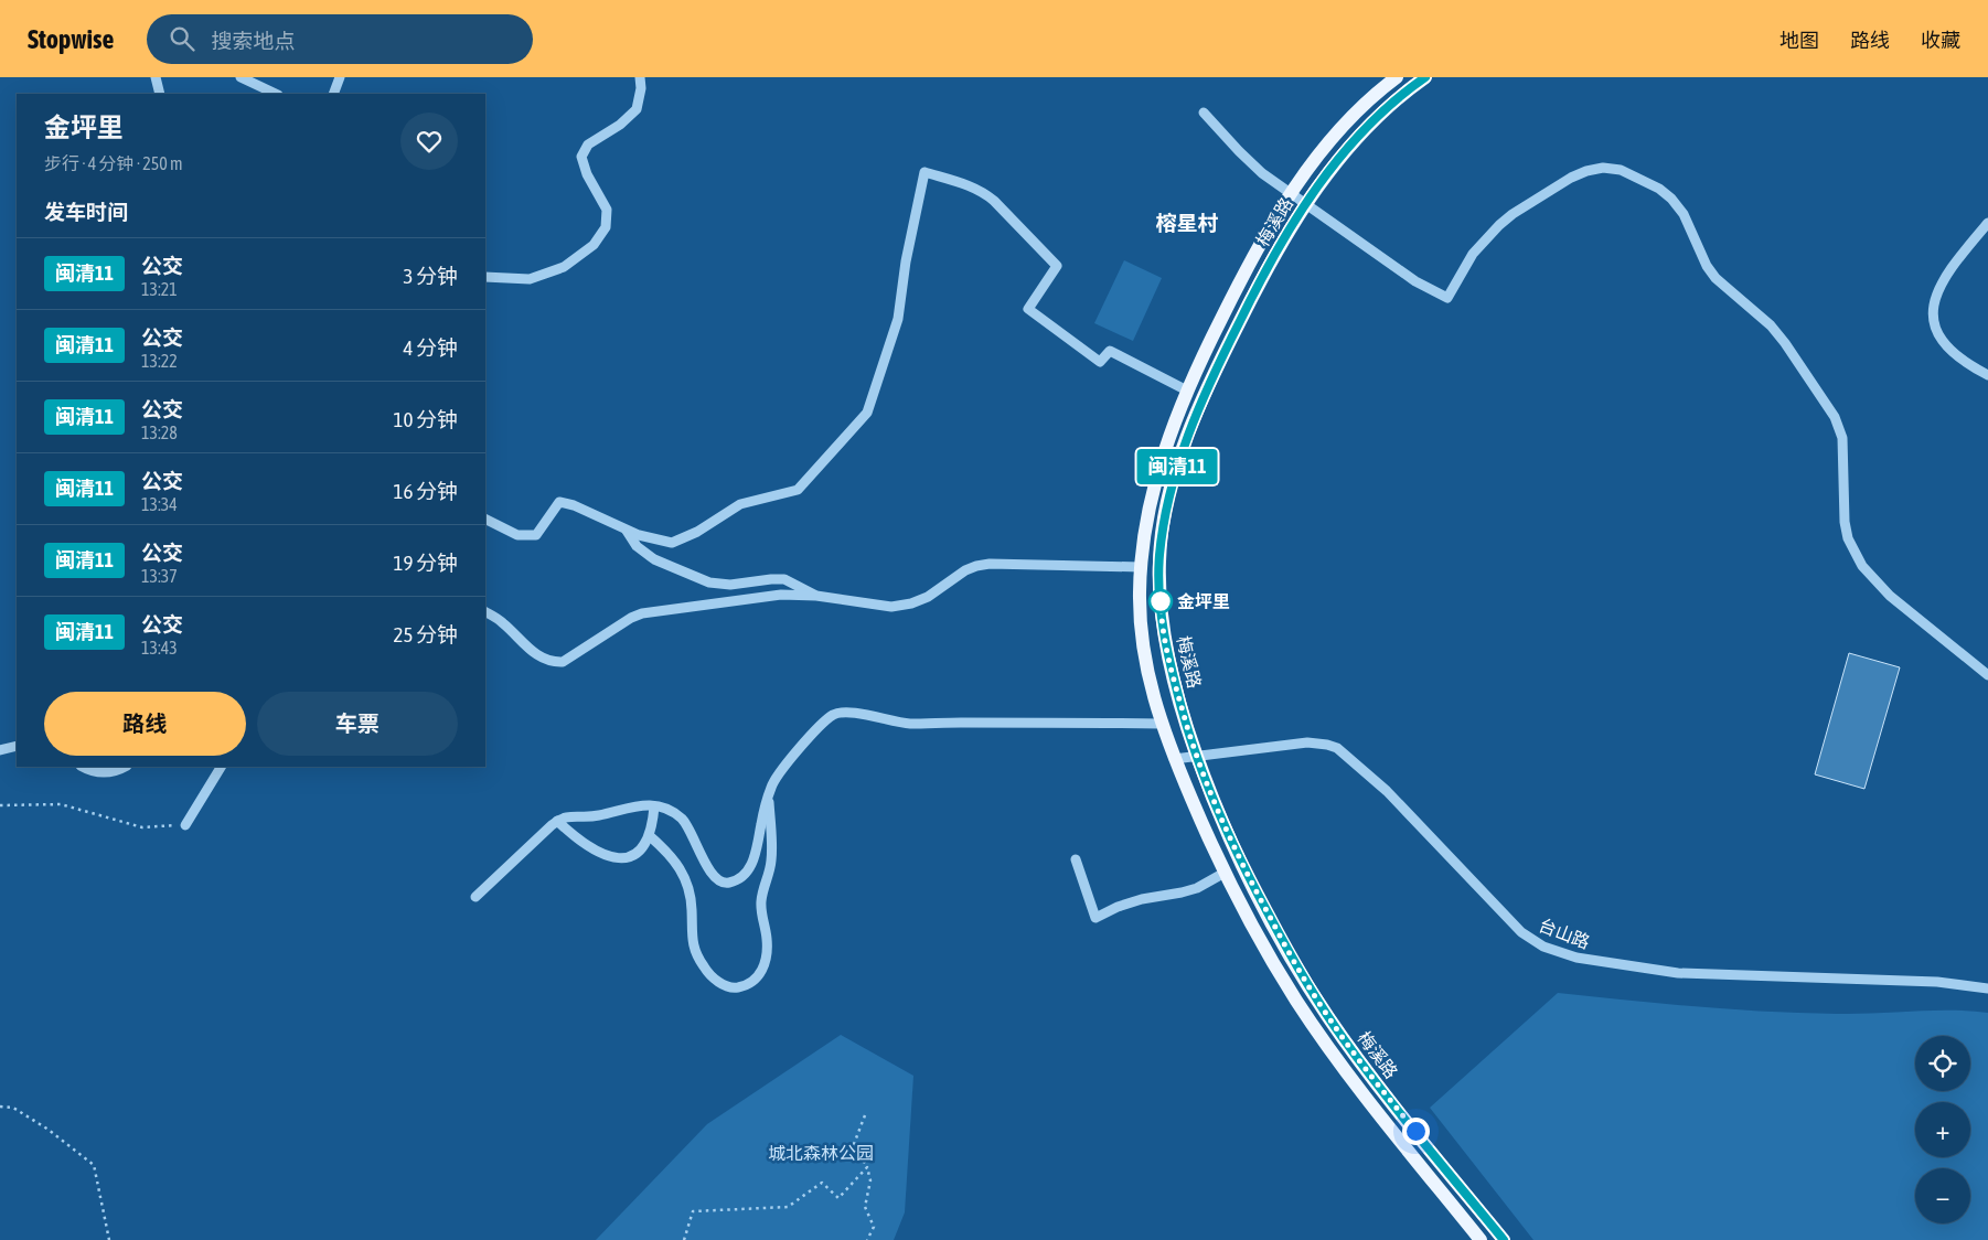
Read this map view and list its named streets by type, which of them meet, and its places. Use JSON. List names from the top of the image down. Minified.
{"streets":{"main road":["梅溪路"],"street":["台山路"]},"crossings":[["梅溪路","台山路"]],"districts":["榕星村"],"parks":["城北森林公园"],"places":["金坪里"],"lines":["bus line 闽清11"],"page":{"header":"Stopwise","search":"搜索地点","nav":["地图","路线","收藏"],"on_map":"闽清11","heading":[["金坪里","步行 · 4 分钟 · 250 m"],"发车时间"],"list":[{"mark":"闽清11","name":"公交","note":"13:21","value":"3 分钟"},{"mark":"闽清11","name":"公交","note":"13:22","value":"4 分钟"},{"mark":"闽清11","name":"公交","note":"13:28","value":"10 分钟"},{"mark":"闽清11","name":"公交","note":"13:34","value":"16 分钟"},{"mark":"闽清11","name":"公交","note":"13:37","value":"19 分钟"},{"mark":"闽清11","name":"公交","note":"13:43","value":"25 分钟"}],"buttons":["路线","车票"],"map_buttons":["+","−"]}}
